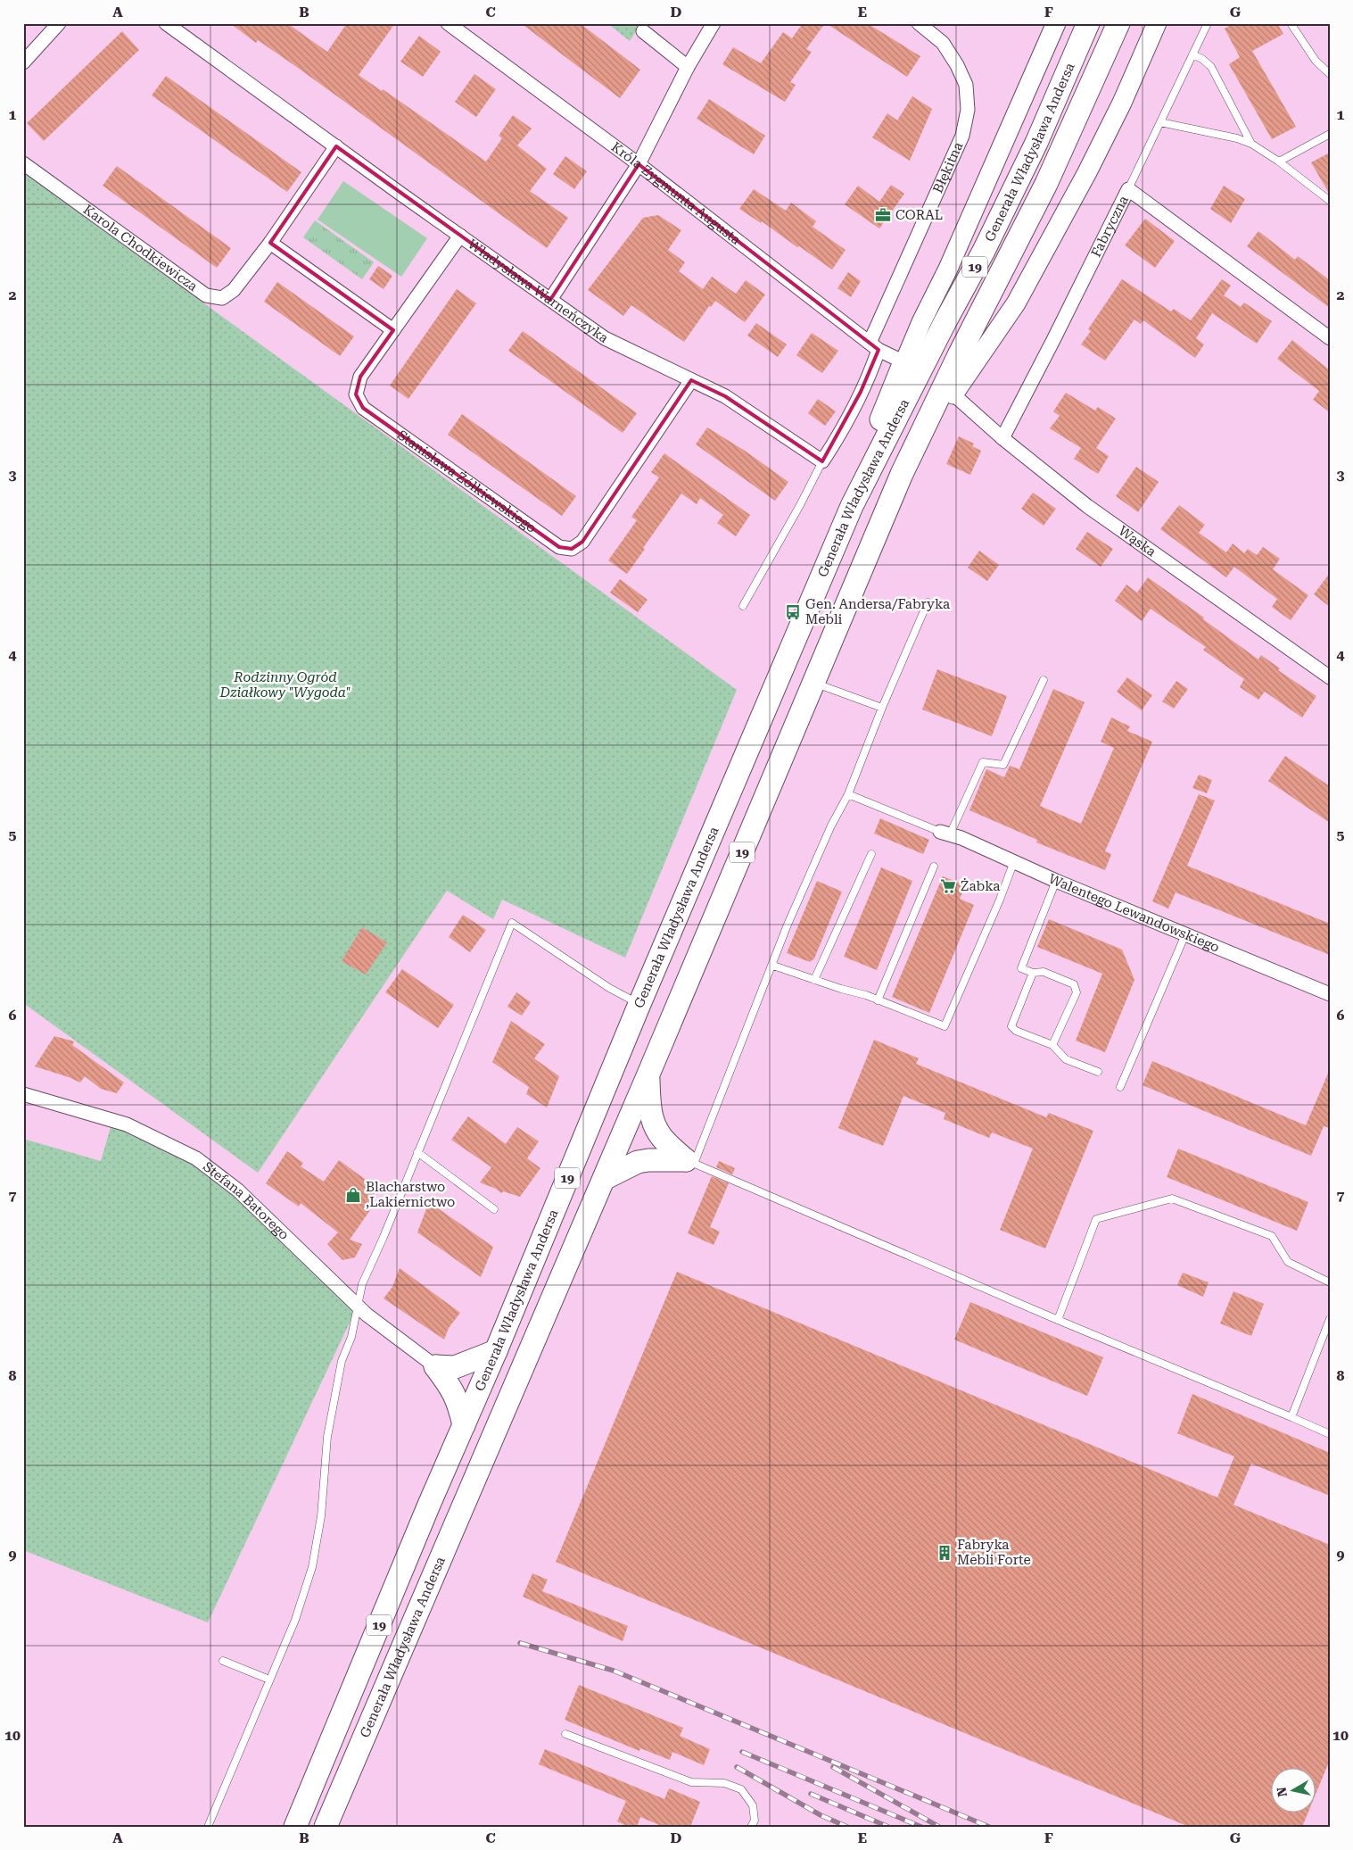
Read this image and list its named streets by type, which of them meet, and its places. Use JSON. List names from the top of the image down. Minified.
{"streets":{"highway":["Generała Władysława Andersa","19"],"street":["Błękitna","Króla Zygmunta Augusta","Fabryczna","Karola Chodkiewicza","Władysława Warneńczyka","Stanisława Żółkiewskiego","Wąska","Walentego Lewandowskiego","Stefana Batorego"]},"crossings":[["Błękitna","Króla Zygmunta Augusta"],["Fabryczna","Wąska"],["Karola Chodkiewicza","Władysława Warneńczyka"],["Władysława Warneńczyka","Stanisława Żółkiewskiego"]],"parks":["Rodzinny Ogród Działkowy \"Wygoda\""],"places":{"office":["CORAL"],"bus stop":["Gen. Andersa/Fabryka Mebli"],"supermarket":["Żabka"],"shop":["Blacharstwo ,Lakiernictwo"],"building":["Fabryka Mebli Forte"]},"north":"left","grid":{"columns":["A","B","C","D","E","F","G"],"rows":["1","2","3","4","5","6","7","8","9","10"]}}
